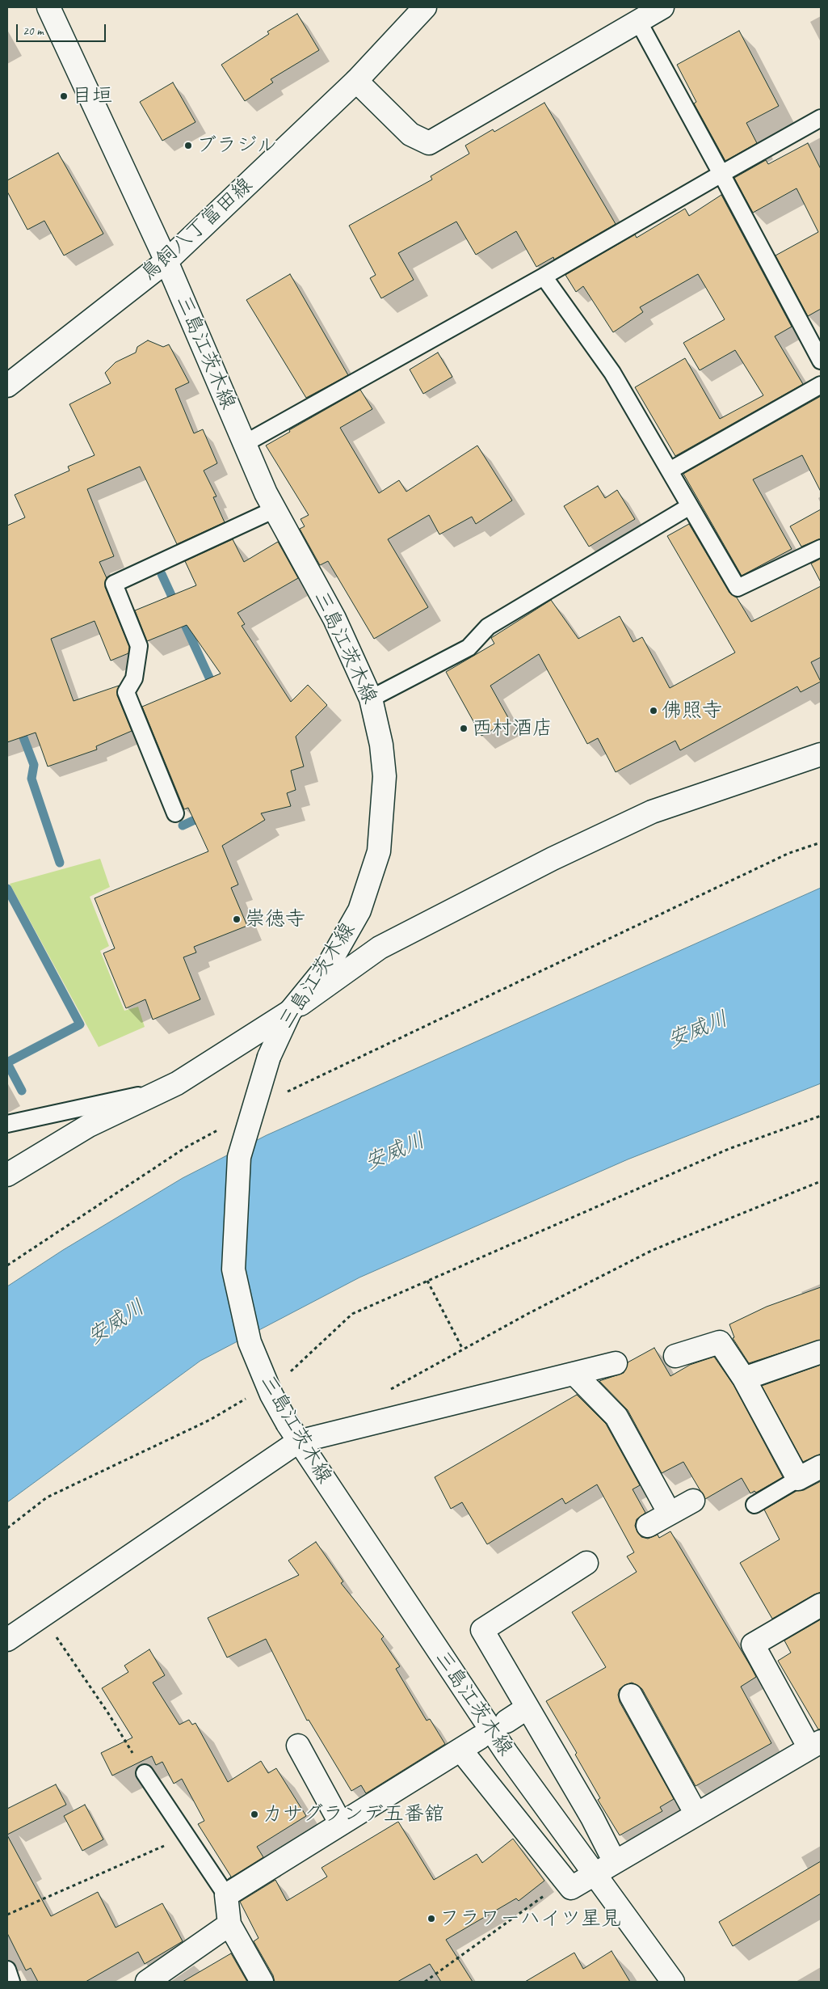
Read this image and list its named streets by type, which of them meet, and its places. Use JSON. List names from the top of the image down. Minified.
{"streets":{"street":["鳥飼八丁富田線","三島江茨木線"]},"crossings":[["鳥飼八丁富田線","三島江茨木線"]],"water":["安威川"],"places":["目垣","ブラジル","佛照寺","西村酒店","崇徳寺","カサグランデ五番舘","フラワーハイツ星見"],"scale_bar":"20 m"}
